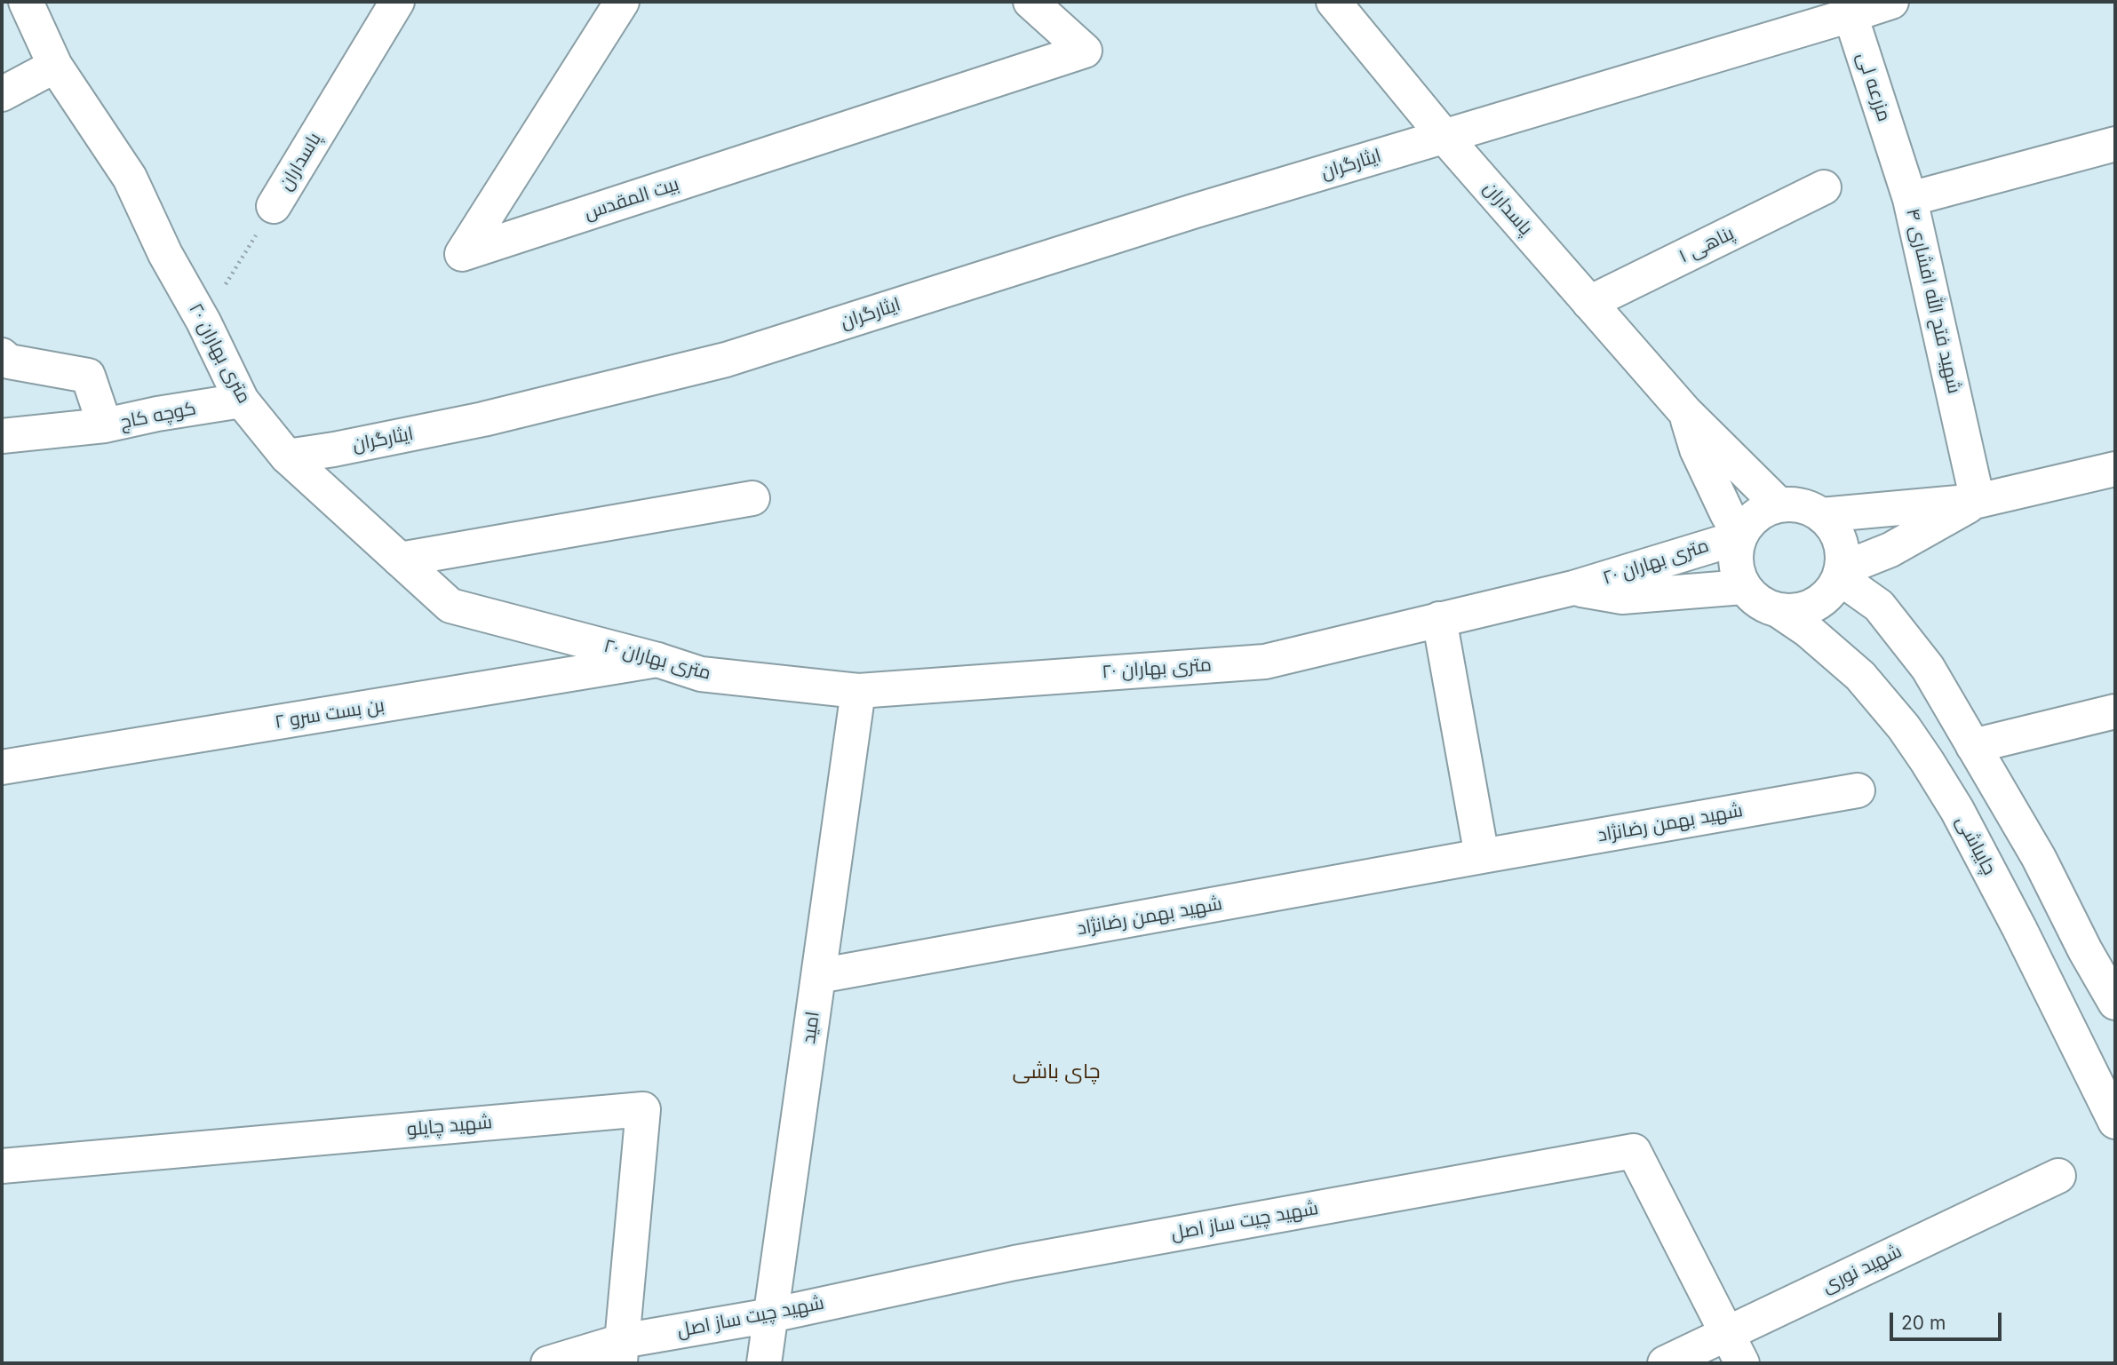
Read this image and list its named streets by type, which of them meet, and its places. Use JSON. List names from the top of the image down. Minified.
{"streets":{"street":["مزرعه لی","پاسداران","ایثارگران","بیت المقدس","پناهی ۱","شهید فتح الله افشاری ۴","۲۰ متری بهاران","کوچه کاج","بن بست سرو ۲","شهید بهمن رضانژاد","چایباشی","امید","شهید چایلو","شهید چیت ساز اصل","شهید نوری"]},"crossings":[["مزرعه لی","ایثارگران"],["مزرعه لی","شهید فتح الله افشاری ۴"],["پاسداران","ایثارگران"],["پاسداران","پناهی ۱"],["پاسداران","۲۰ متری بهاران"],["پاسداران","چایباشی"],["ایثارگران","۲۰ متری بهاران"],["۲۰ متری بهاران","کوچه کاج"],["۲۰ متری بهاران","بن بست سرو ۲"],["۲۰ متری بهاران","چایباشی"],["۲۰ متری بهاران","امید"],["شهید بهمن رضانژاد","امید"],["امید","شهید چیت ساز اصل"],["شهید چایلو","شهید چیت ساز اصل"],["شهید چیت ساز اصل","شهید نوری"]],"districts":["چای باشی"],"scale_bar":"20 m"}
